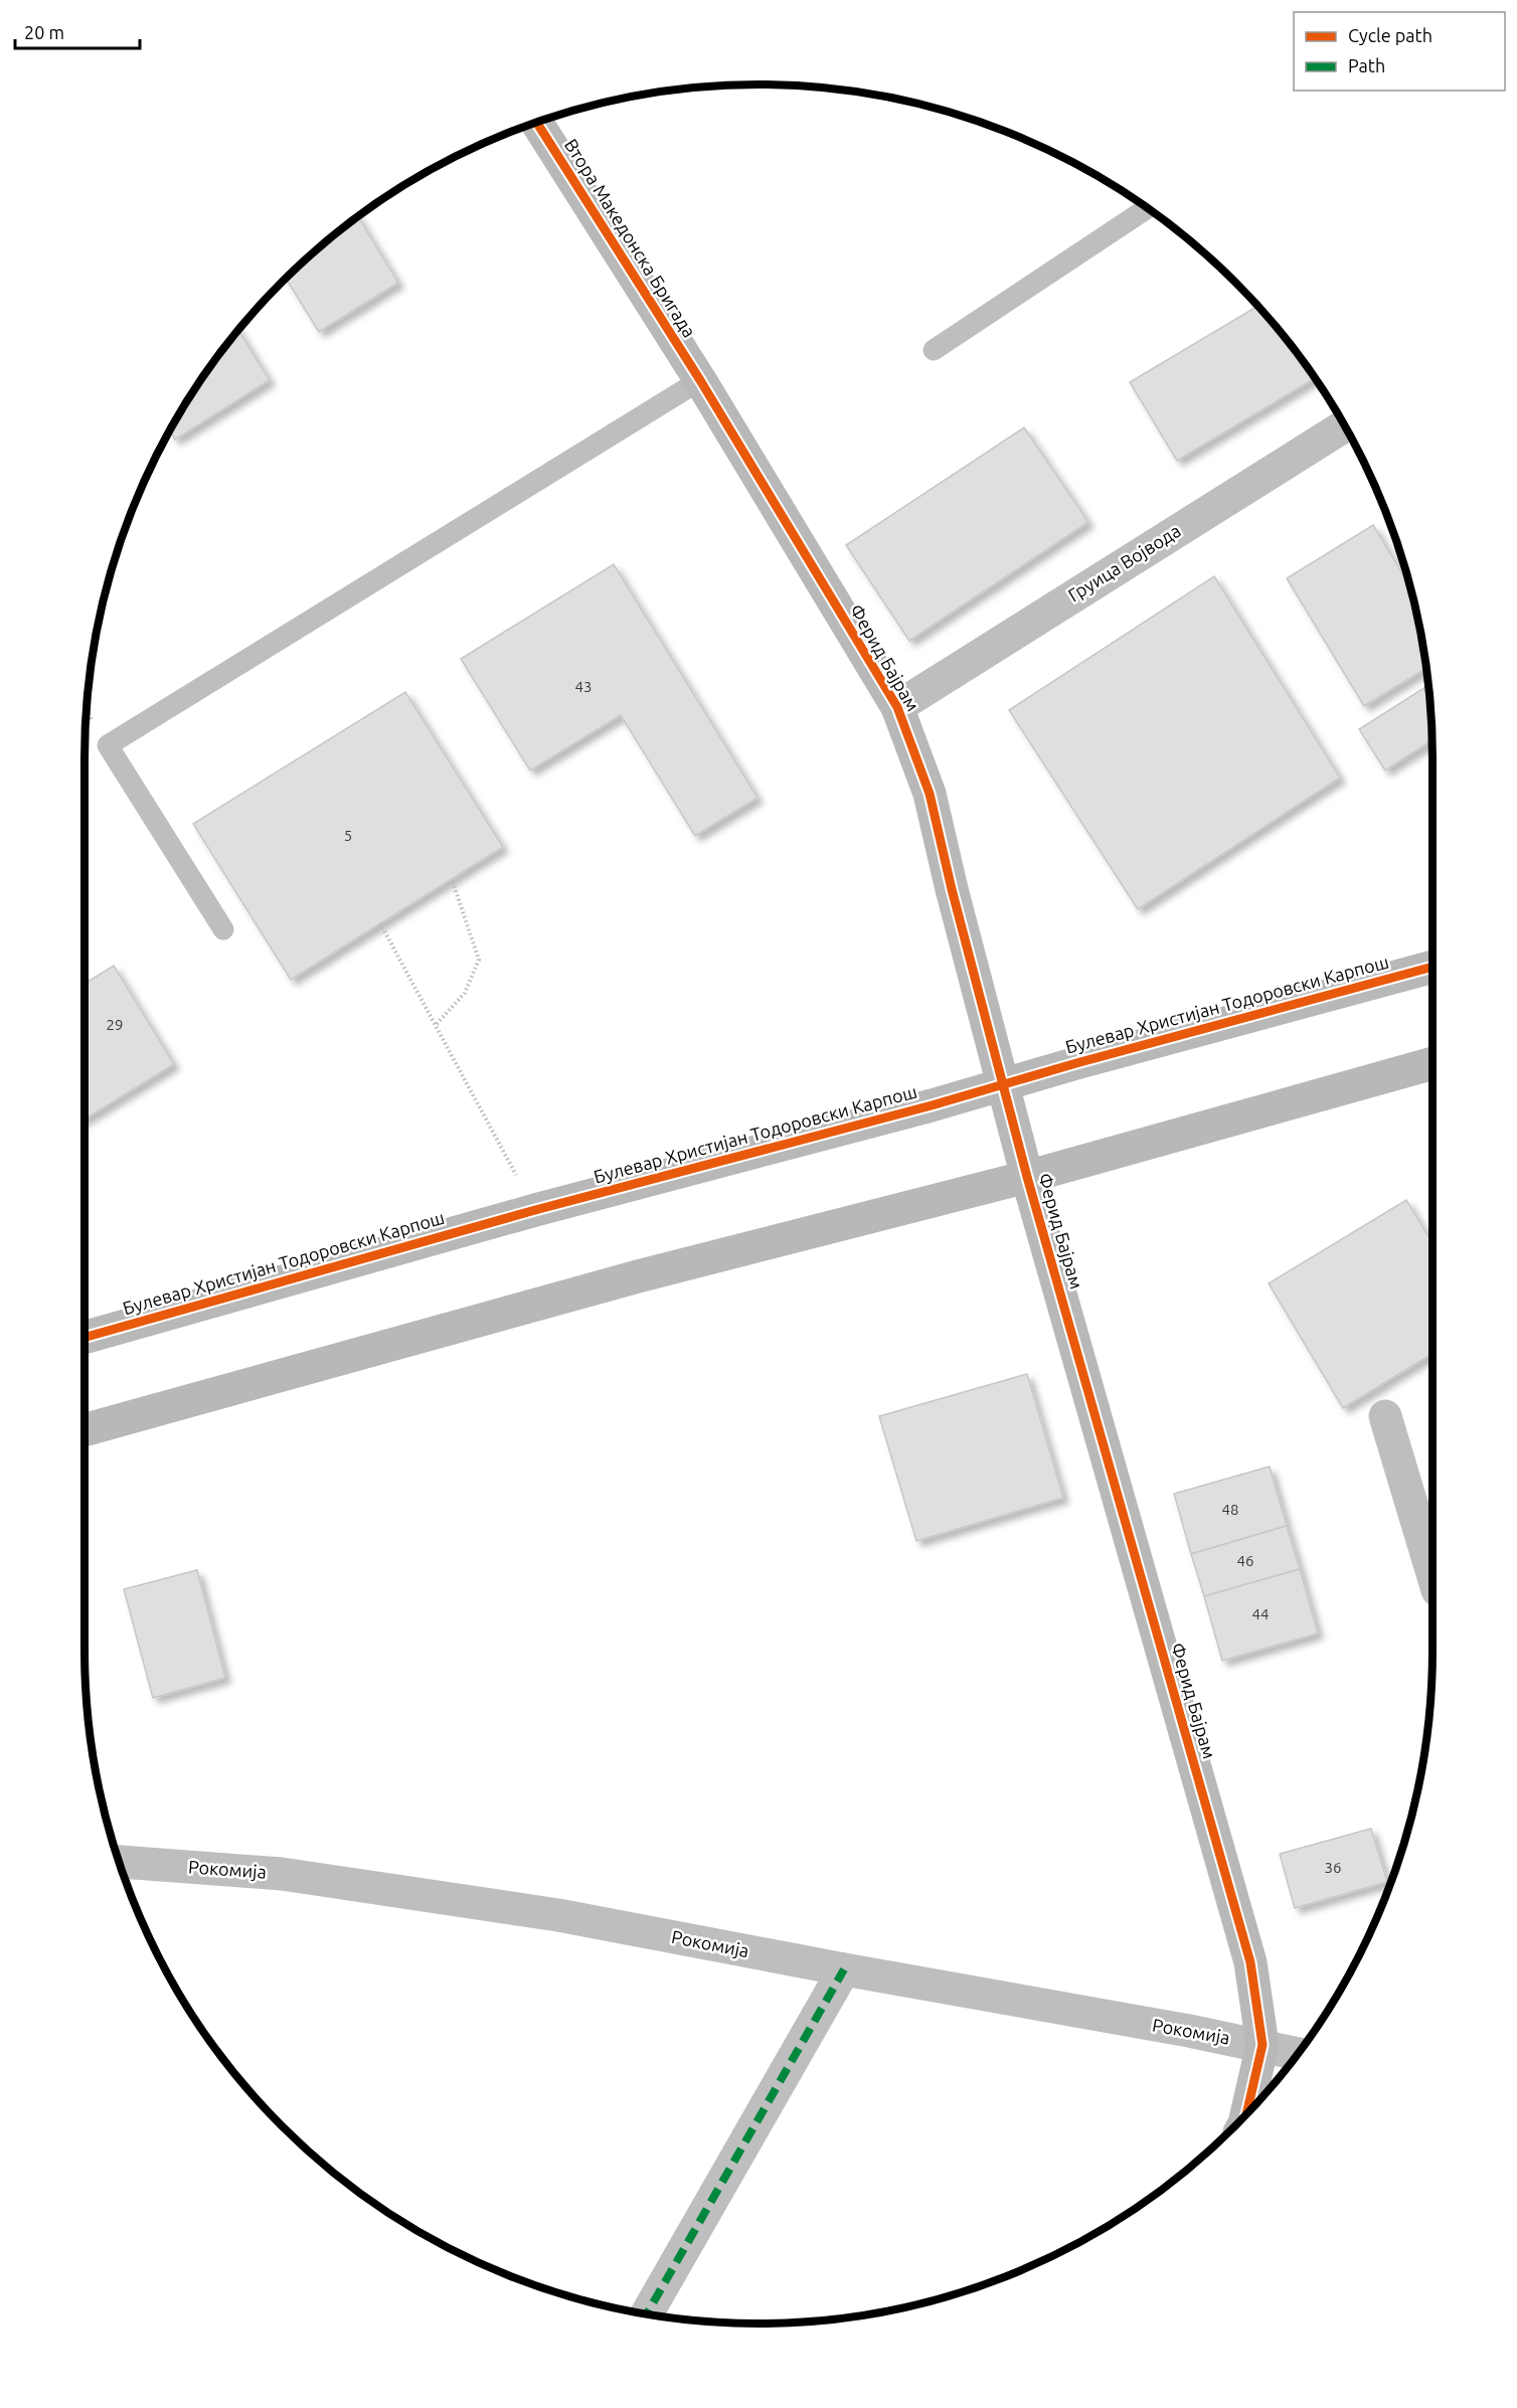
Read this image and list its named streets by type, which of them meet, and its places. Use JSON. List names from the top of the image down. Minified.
{"streets":{"street":["Втора Македонска Бригада","Груица Војвода","Ферид Бајрам","Булевар Христијан Тодоровски Карпош","Рокомија"]},"crossings":[["Втора Македонска Бригада","Ферид Бајрам"],["Груица Војвода","Ферид Бајрам"],["Ферид Бајрам","Булевар Христијан Тодоровски Карпош"],["Ферид Бајрам","Рокомија"]],"house_numbers":["43","5","29","48","46","44","36"],"legend":["Cycle path","Path"],"scale_bar":"20 m"}
